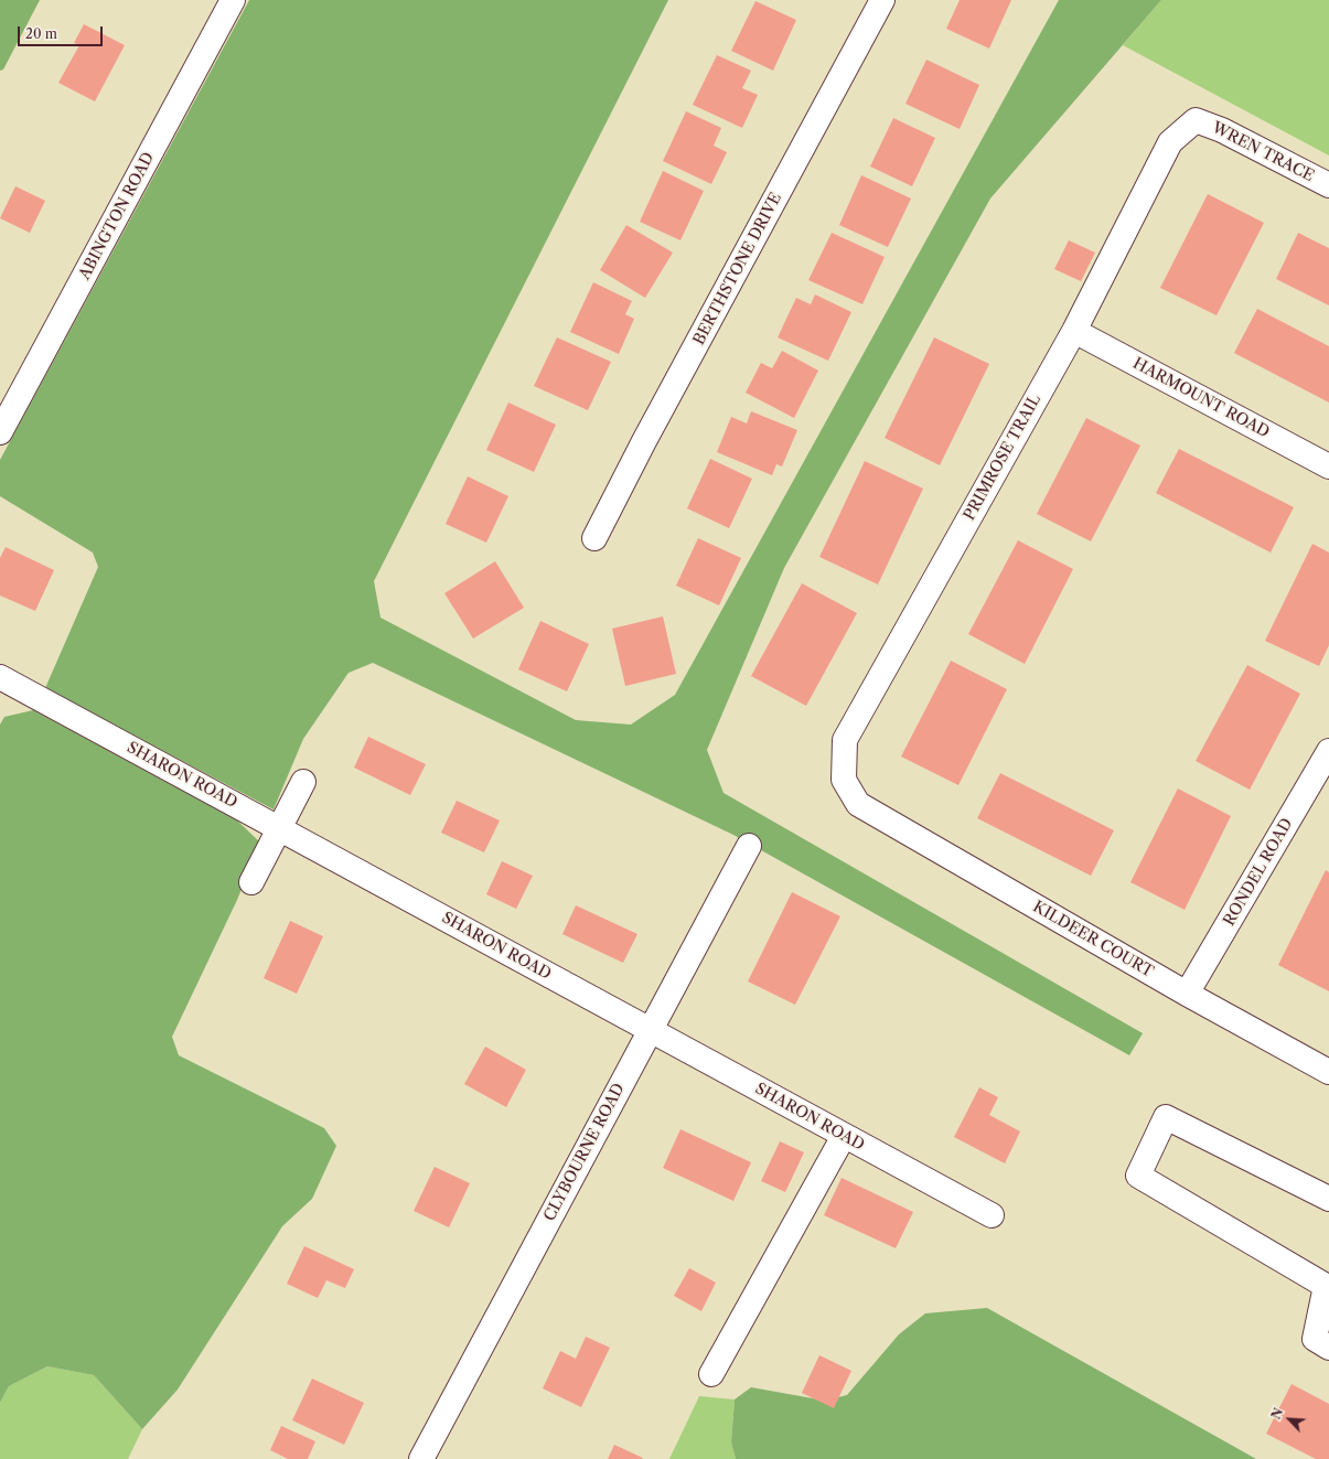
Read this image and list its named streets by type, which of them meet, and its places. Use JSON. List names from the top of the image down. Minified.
{"streets":{"street":["WREN TRACE","ABINGTON ROAD","BERTHSTONE DRIVE","HARMOUNT ROAD","PRIMROSE TRAIL","SHARON ROAD","RONDEL ROAD","KILDEER COURT","CLYBOURNE ROAD"]},"crossings":[["WREN TRACE","PRIMROSE TRAIL"],["HARMOUNT ROAD","PRIMROSE TRAIL"],["PRIMROSE TRAIL","KILDEER COURT"],["SHARON ROAD","CLYBOURNE ROAD"],["RONDEL ROAD","KILDEER COURT"]],"scale_bar":"20 m","north":"top left"}
